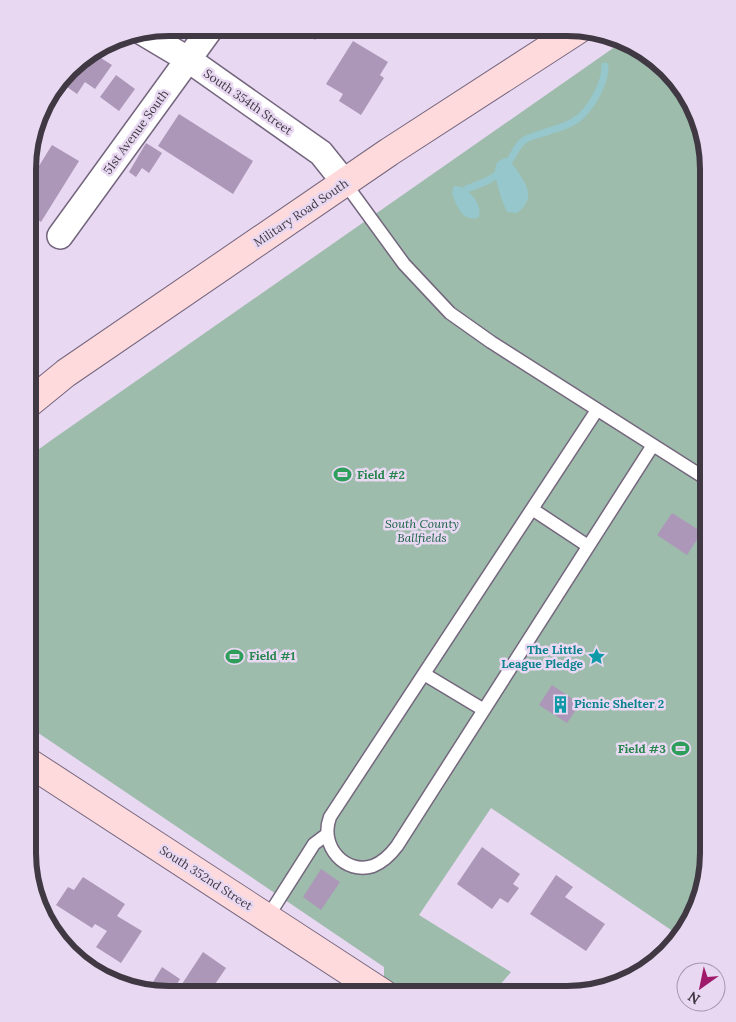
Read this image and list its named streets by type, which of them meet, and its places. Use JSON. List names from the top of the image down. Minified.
{"streets":{"main road":["Military Road South","South 352nd Street"],"street":["South 354th Street","51st Avenue South"]},"crossings":[["South 354th Street","51st Avenue South"],["South 354th Street","Military Road South"]],"parks":["South County Ballfields"],"places":{"sports":["Field #2","Field #1","Field #3"],"place":["The Little League Pledge"],"building":["Picnic Shelter 2"]},"north":"bottom left"}
